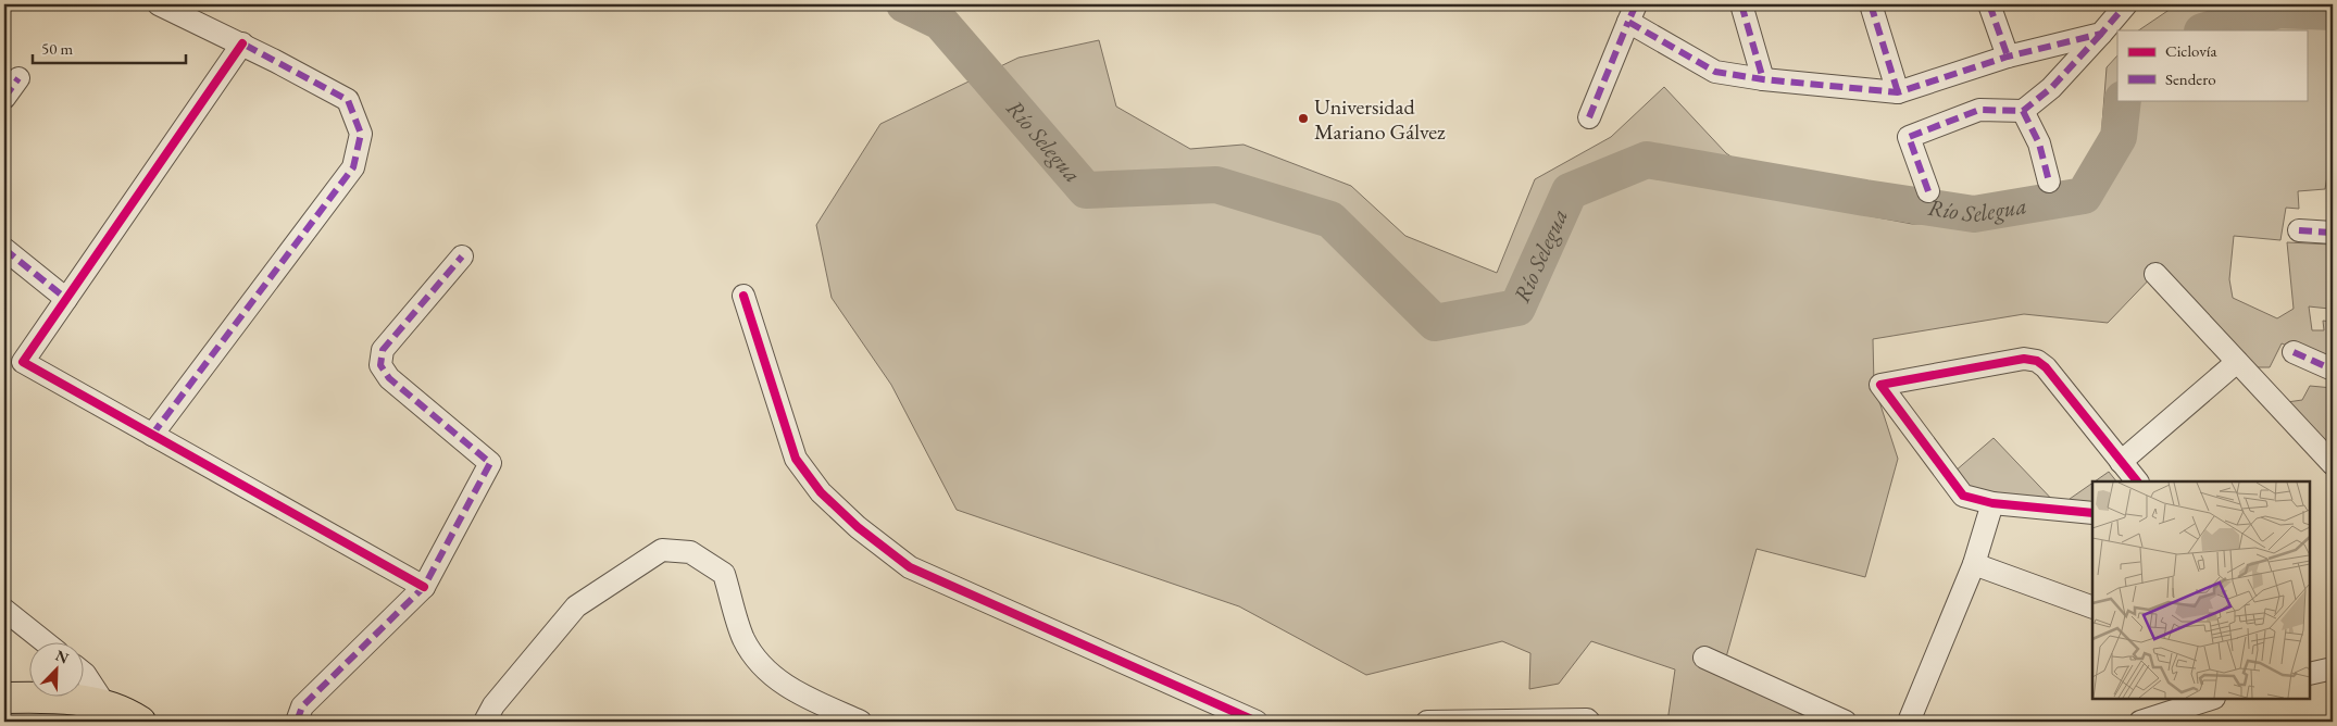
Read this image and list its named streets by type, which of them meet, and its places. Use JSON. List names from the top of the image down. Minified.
{"water":["Río Selegua"],"places":["Universidad Mariano Gálvez"],"legend":["Ciclovía","Sendero"],"scale_bar":"50 m","north":"top right"}
